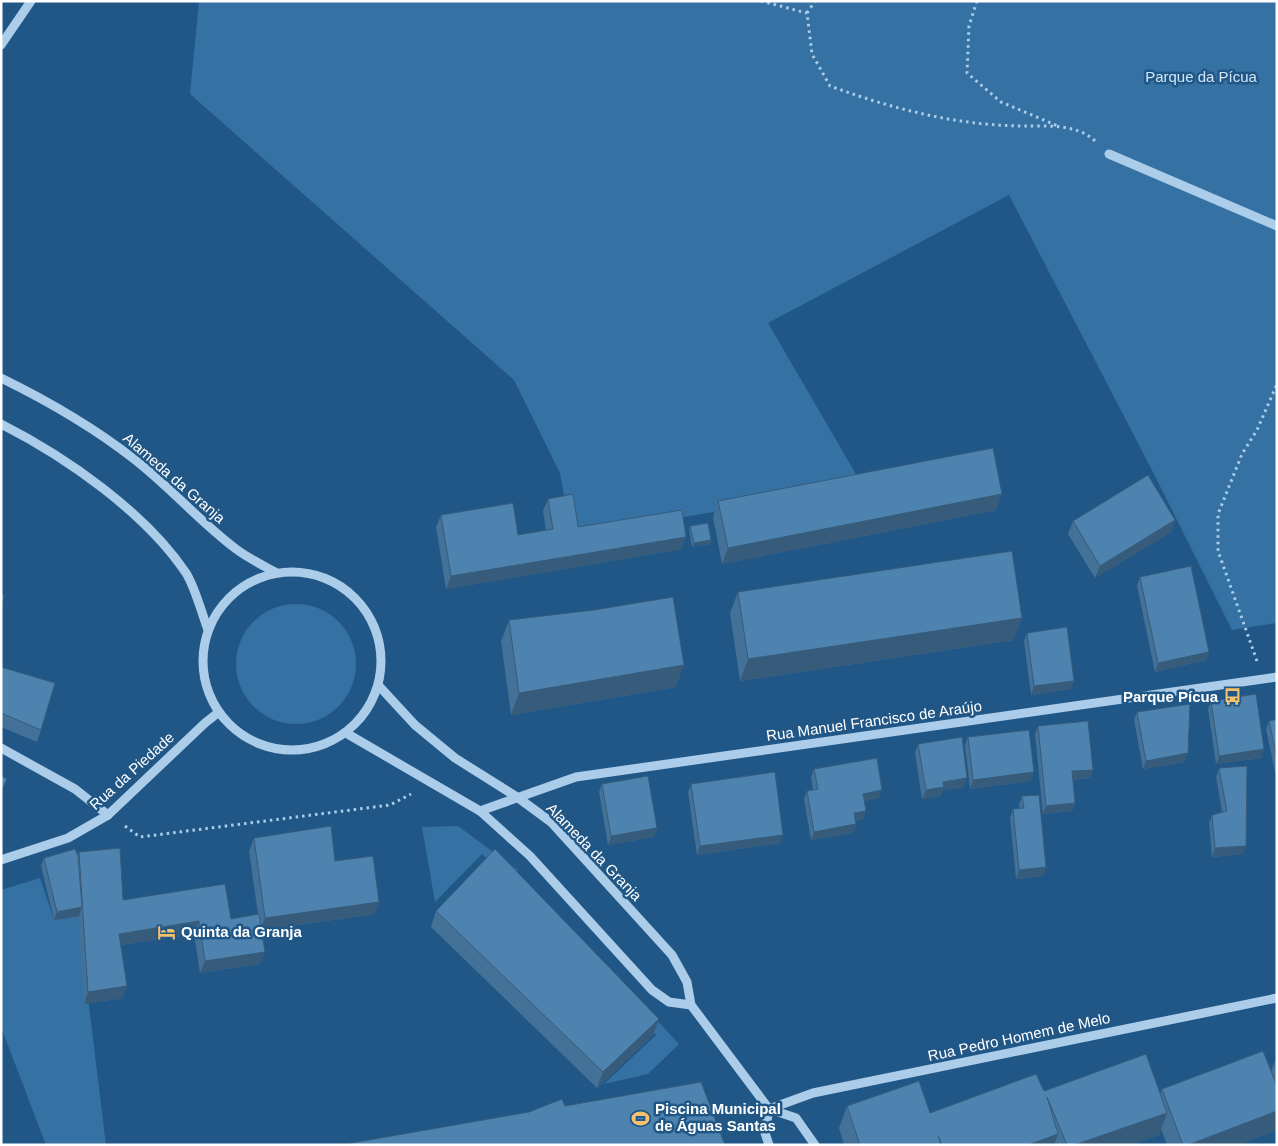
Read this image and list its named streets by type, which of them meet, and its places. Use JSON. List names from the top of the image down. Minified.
{"streets":{"street":["Alameda da Granja","Rua Manuel Francisco de Araújo","Rua da Piedade","Rua Pedro Homem de Melo"]},"crossings":[["Alameda da Granja","Rua Manuel Francisco de Araújo"],["Alameda da Granja","Rua da Piedade"],["Alameda da Granja","Rua Pedro Homem de Melo"]],"parks":["Parque da Pícua"],"places":{"bus stop":["Parque Pícua"],"hotel":["Quinta da Granja"],"sports":["Piscina Municipal de Águas Santas"]}}
